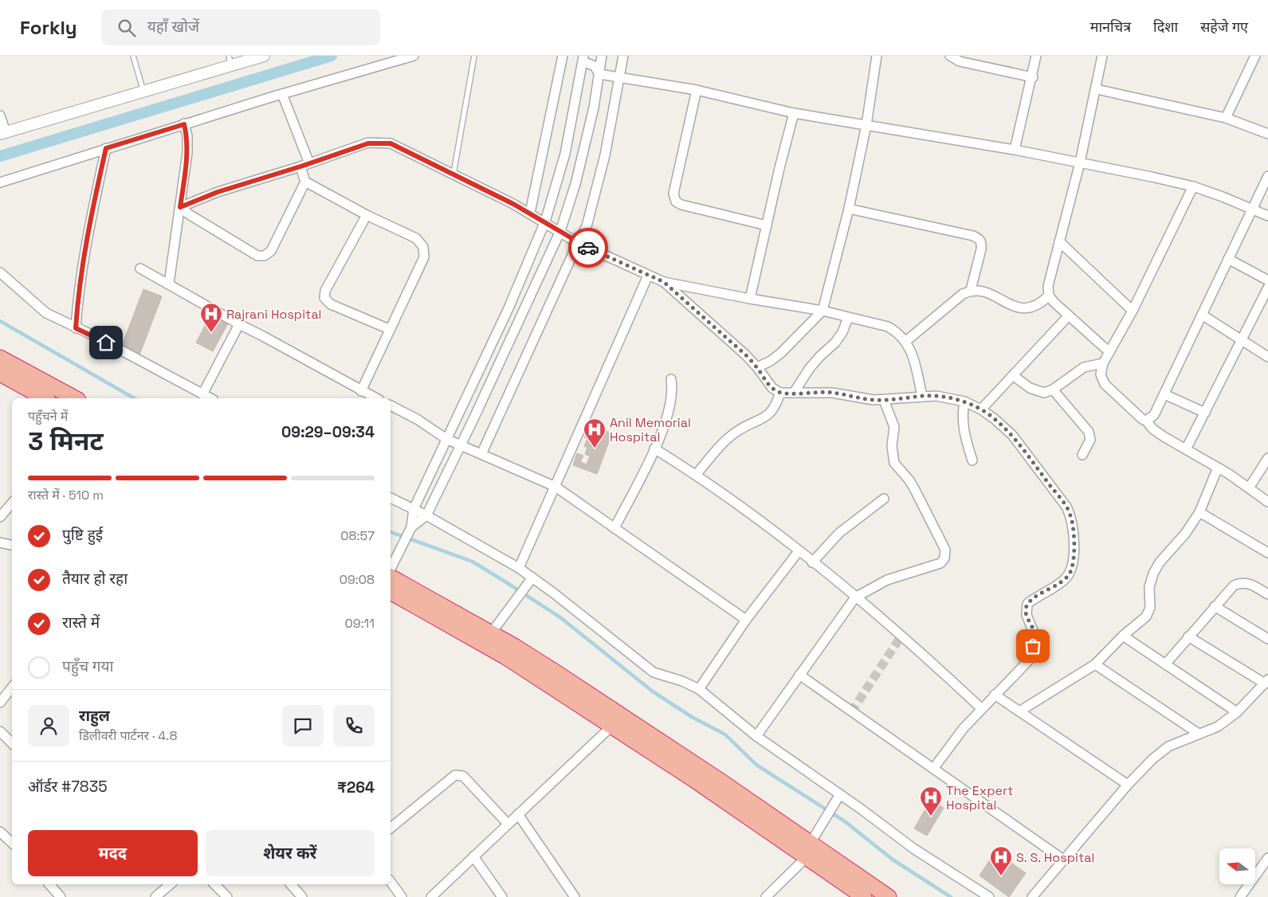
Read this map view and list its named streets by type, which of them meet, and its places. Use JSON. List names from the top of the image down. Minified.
{"places":{"hospital":["Rajrani Hospital","Anil Memorial Hospital","The Expert Hospital","S. S. Hospital"]},"north":"left","page":{"header":"Forkly","search":"यहाँ खोजें","nav":["मानचित्र","दिशा","सहेजे गए"],"heading":["3 मिनट","पहुँचने में","09:29–09:34"],"panel":["राहुल","डिलीवरी पार्टनर · 4.8","ऑर्डर #7835","₹264"],"bar":"रास्ते में · 510 m","list":[["पुष्टि हुई","08:57"],["तैयार हो रहा","09:08"],["रास्ते में","09:11"],"पहुँच गया"],"buttons":["मदद","शेयर करें"]}}
